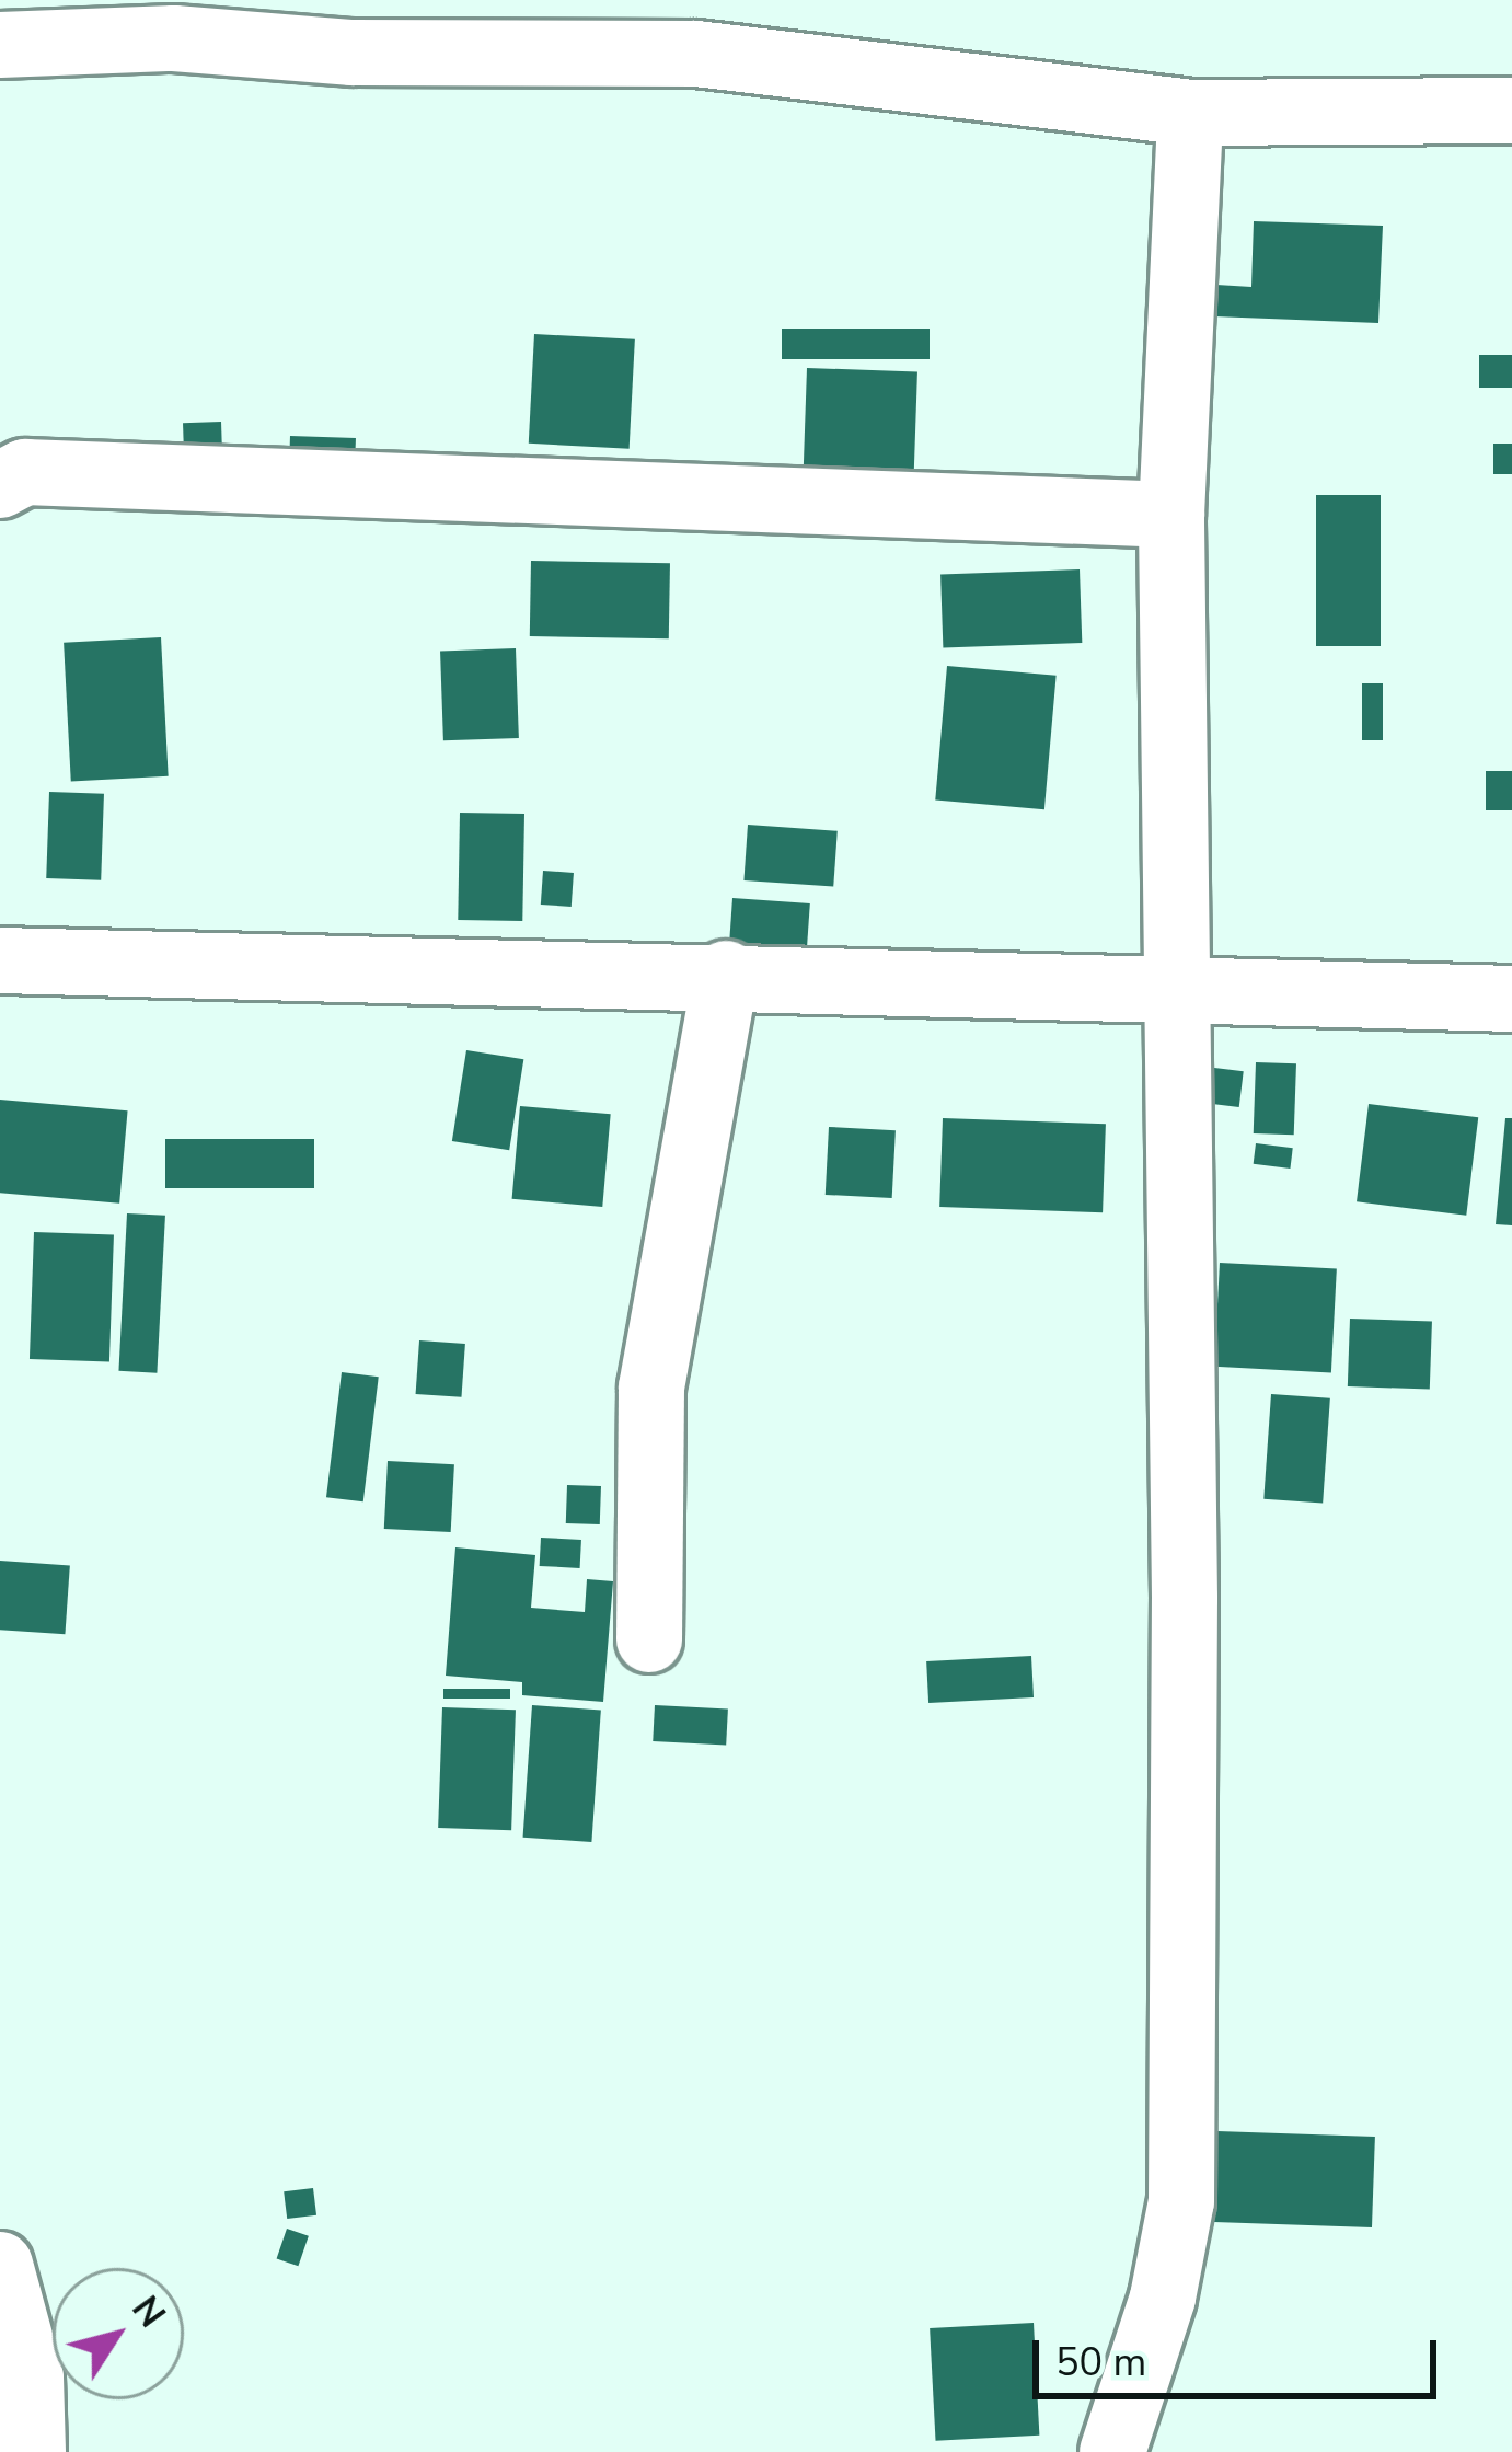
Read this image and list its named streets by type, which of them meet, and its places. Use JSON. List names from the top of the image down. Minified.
{"scale_bar":"50 m","north":"top right"}
